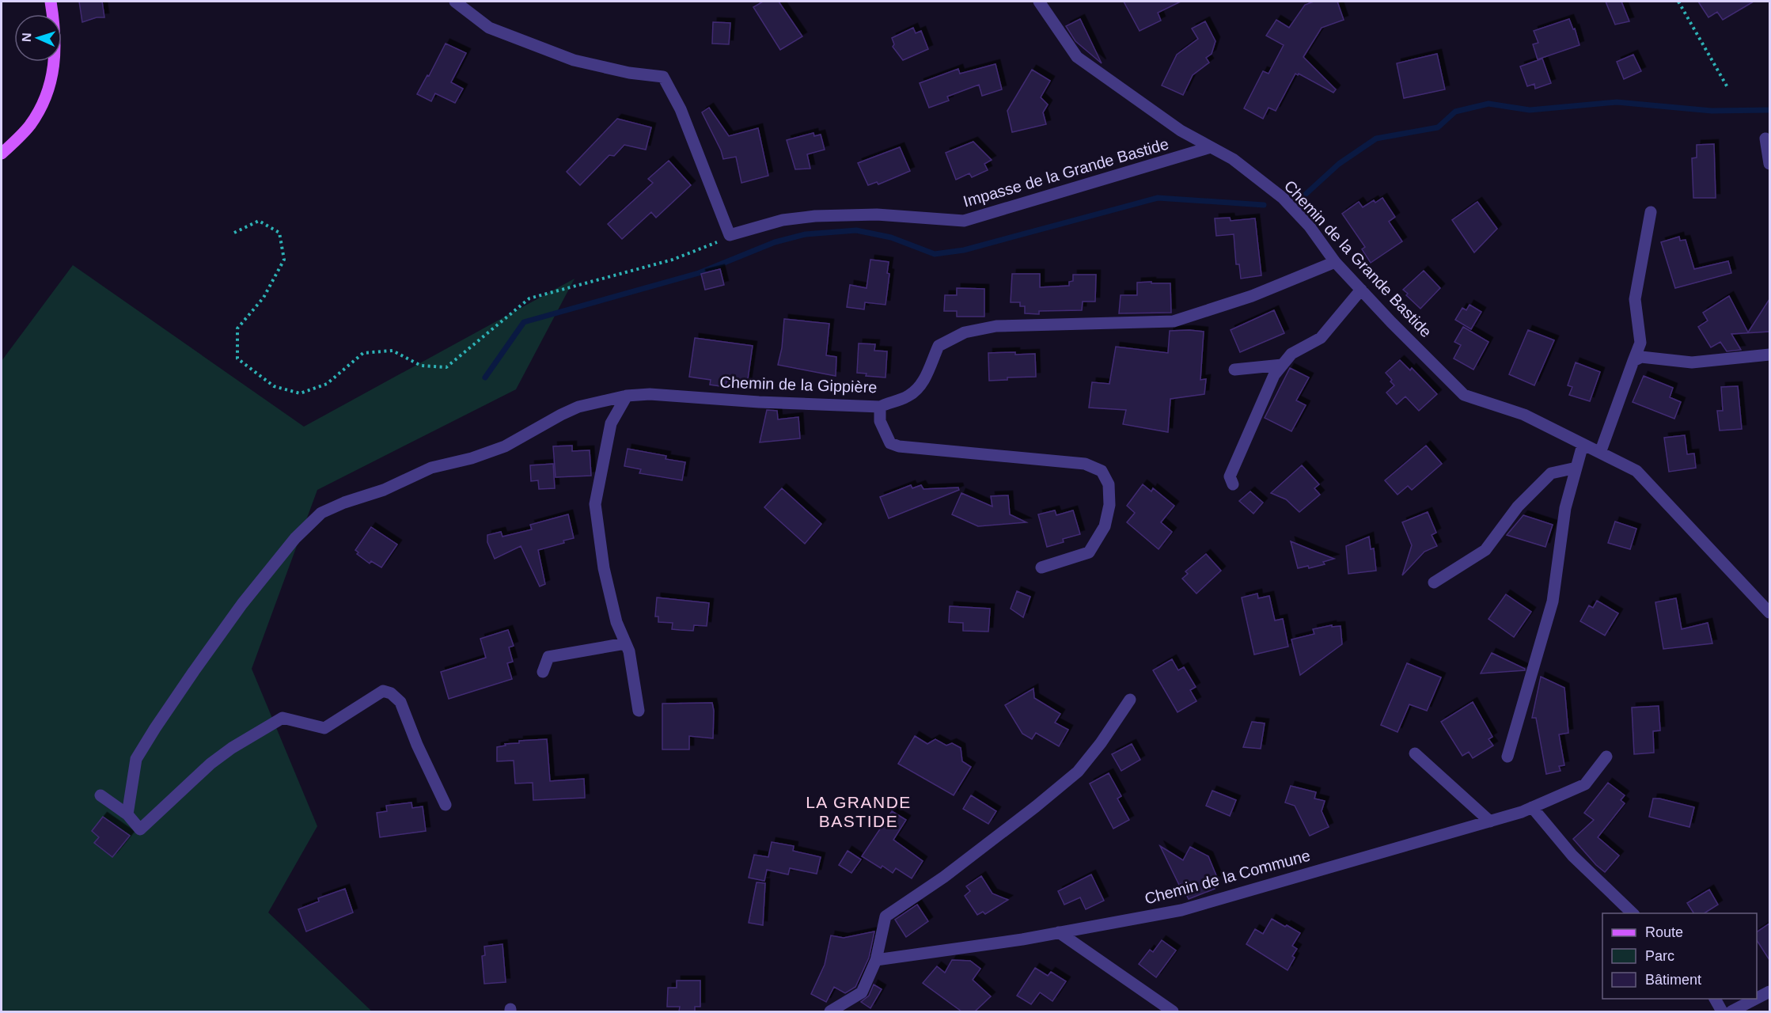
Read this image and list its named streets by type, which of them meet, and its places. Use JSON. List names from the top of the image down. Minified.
{"streets":{"street":["Impasse de la Grande Bastide","Chemin de la Grande Bastide","Chemin de la Gippière","Chemin de la Commune"]},"crossings":[["Impasse de la Grande Bastide","Chemin de la Grande Bastide"],["Chemin de la Grande Bastide","Chemin de la Gippière"]],"districts":["LA GRANDE BASTIDE"],"legend":["Route","Parc","Bâtiment"],"north":"left"}
